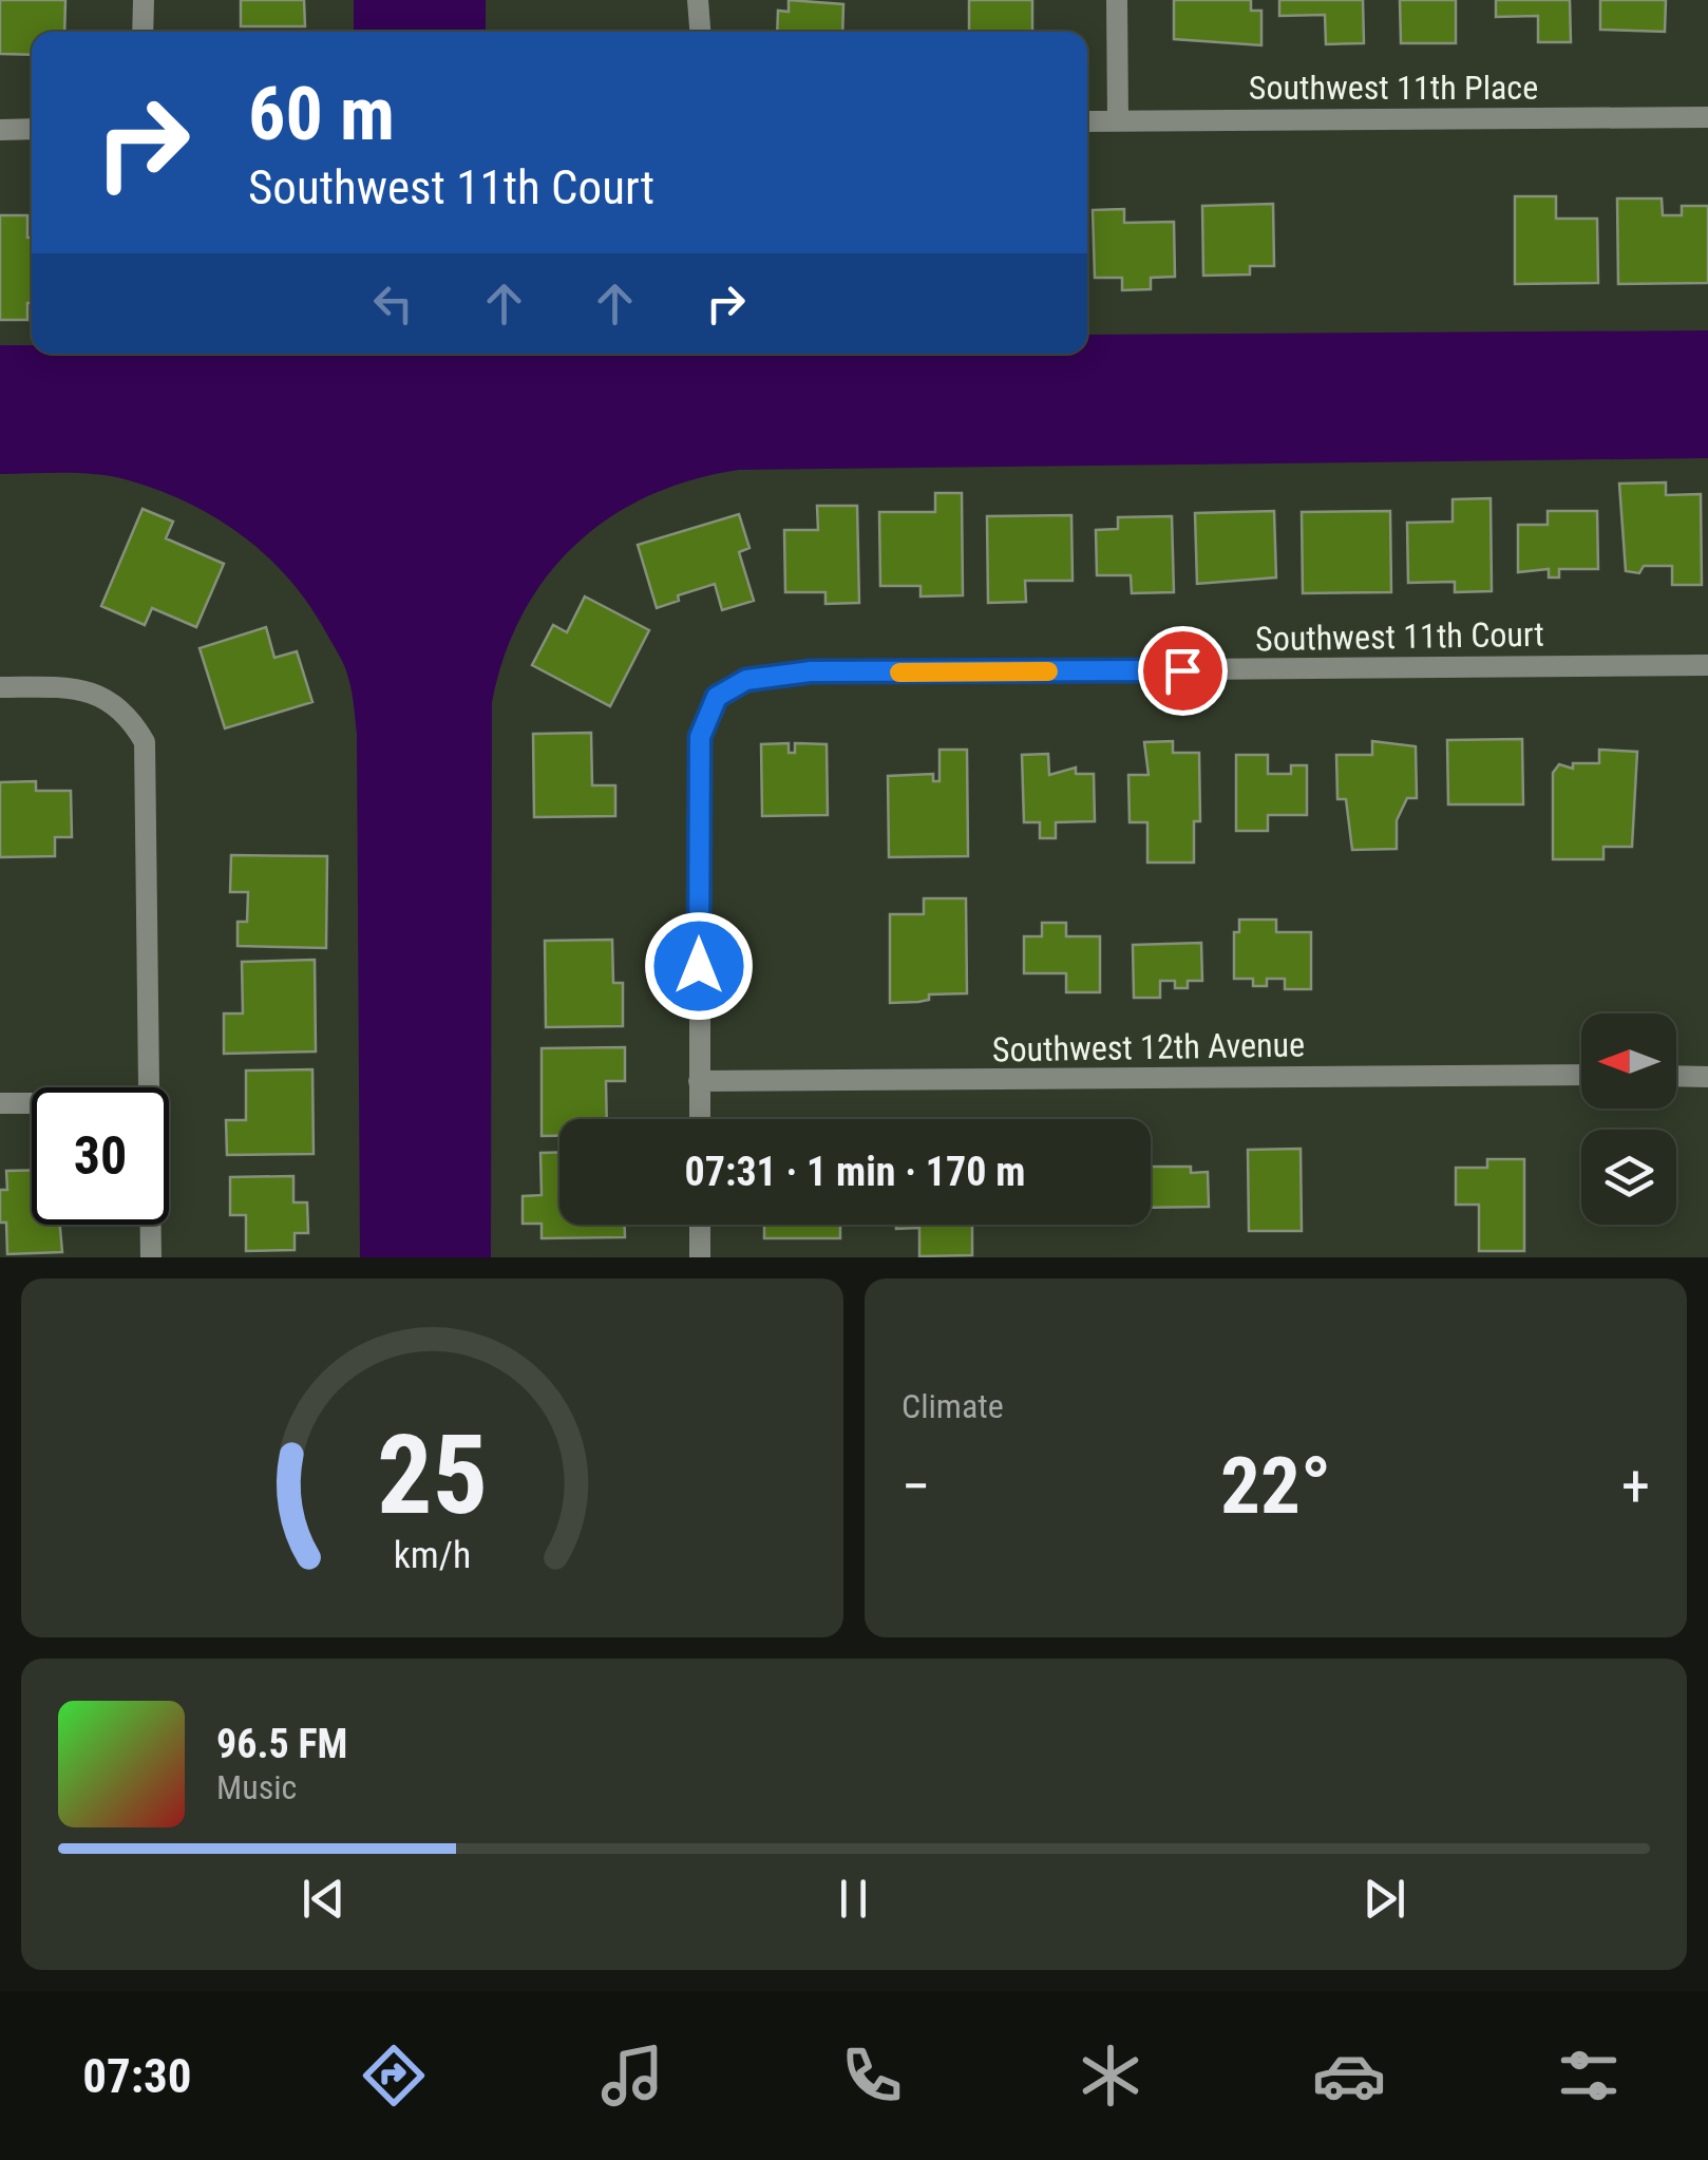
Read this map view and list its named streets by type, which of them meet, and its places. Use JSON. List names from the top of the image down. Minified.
{"streets":{"street":["Southwest 11th Place","Southwest 11th Court","Southwest 12th Avenue"]},"crossings":[["Southwest 11th Court","Southwest 12th Avenue"]],"north":"left","page":{"turn":["60 m","Southwest 11th Court"],"limit":"30","trip":"07:31 · 1 min · 170 m","tile":"Climate","heat":["−","22°","+"],"song":["96.5 FM","Music"],"tabs":"07:30","gauge":["25","km/h"]}}
